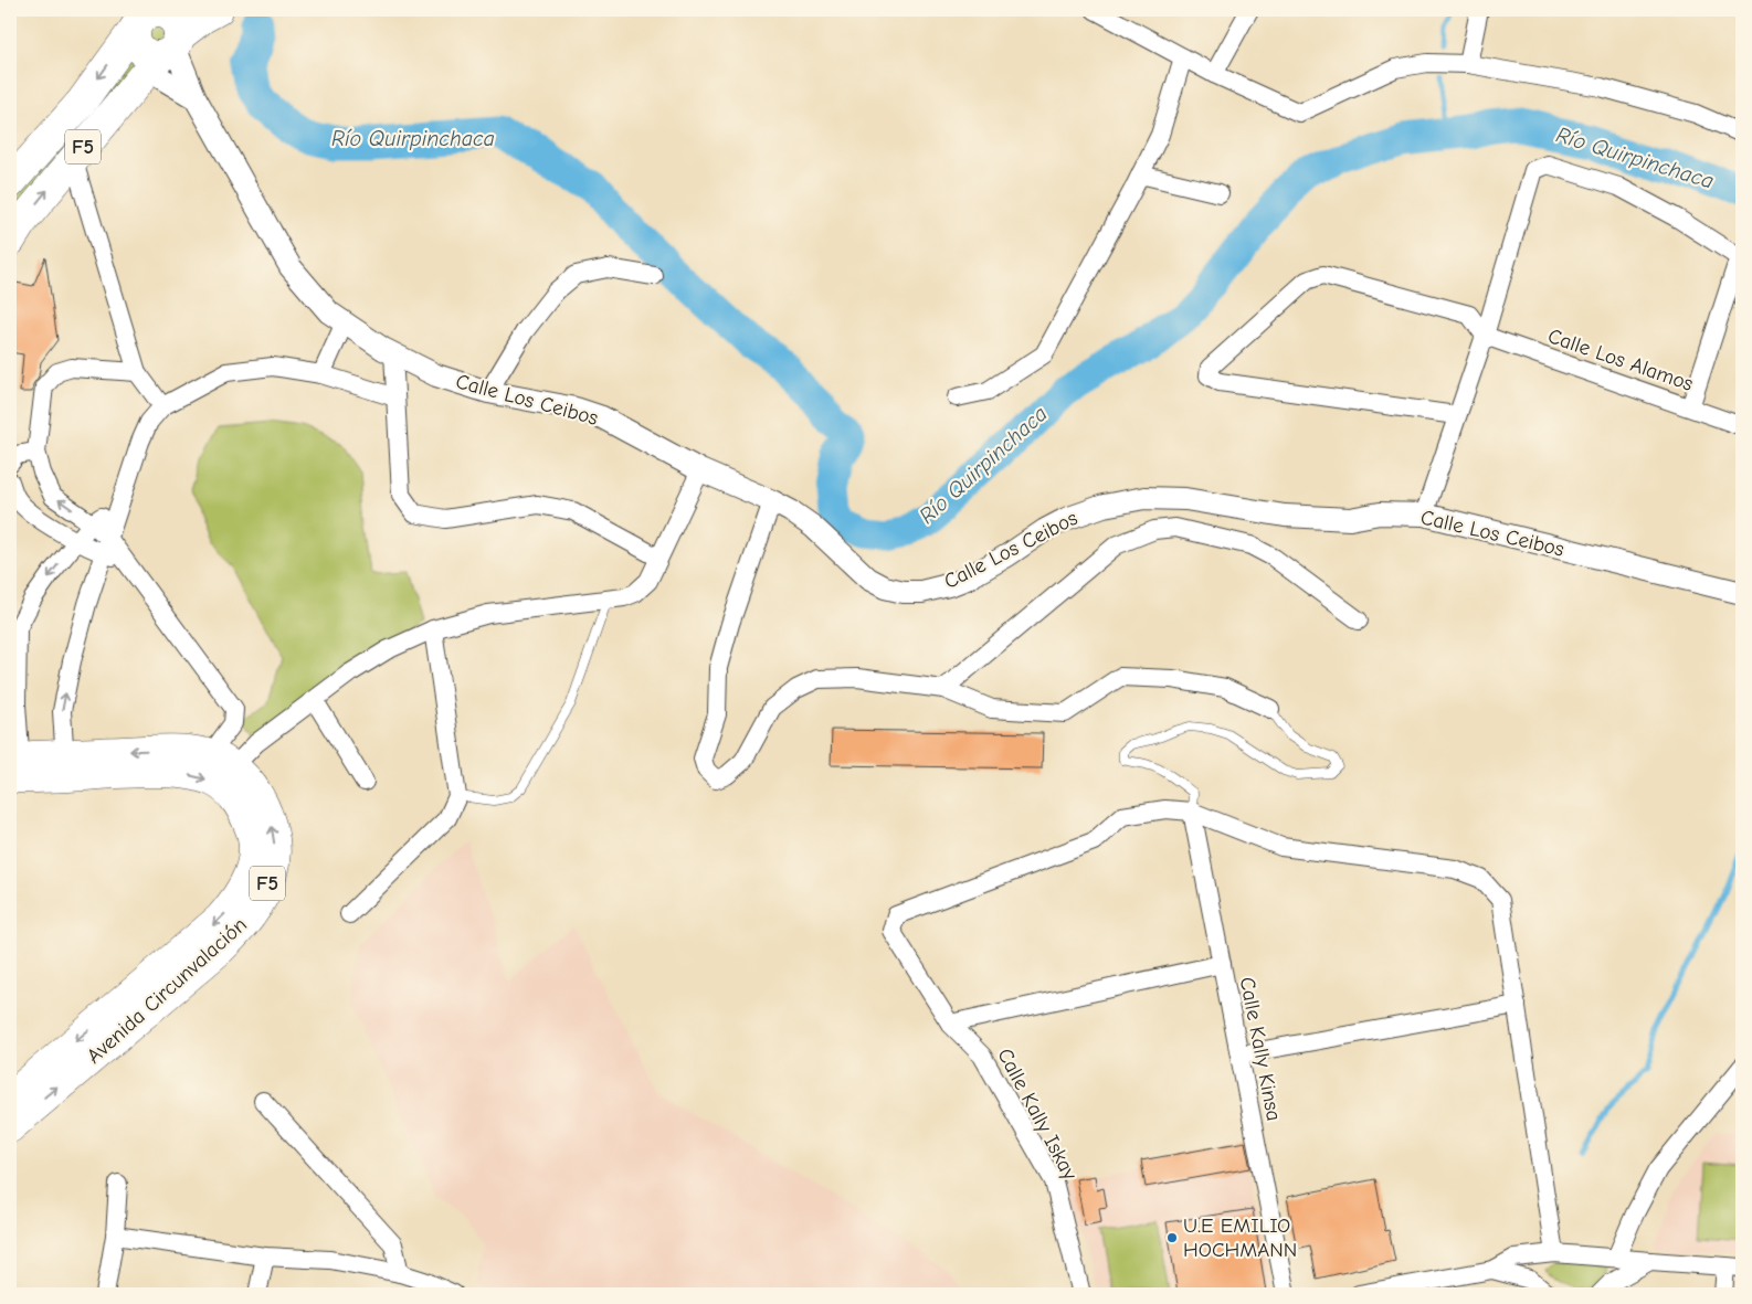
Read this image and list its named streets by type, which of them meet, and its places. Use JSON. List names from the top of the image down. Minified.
{"streets":{"highway":["F5","Avenida Circunvalación"],"street":["Calle Los Alamos","Calle Los Ceibos","Calle Kally Kinsa","Calle Kally Iskay"]},"crossings":[["F5","Calle Los Ceibos"],["Calle Kally Kinsa","Calle Kally Iskay"]],"water":["Río Quirpinchaca"],"places":["U.E EMILIO HOCHMANN"]}
